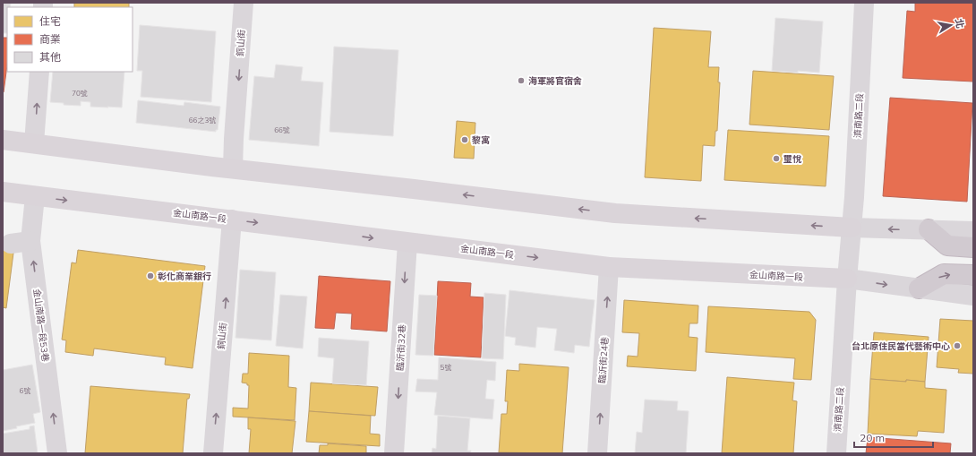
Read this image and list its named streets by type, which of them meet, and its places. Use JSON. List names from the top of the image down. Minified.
{"streets":{"main road":["金山南路一段"],"street":["銅山街","濟南路二段","金山南路一段53巷","臨沂街32巷","臨沂街24巷"]},"crossings":[["銅山街","金山南路一段"],["濟南路二段","金山南路一段"],["金山南路一段","金山南路一段53巷"],["金山南路一段","臨沂街32巷"],["金山南路一段","臨沂街24巷"]],"one_way":["金山南路一段53巷","臨沂街32巷","臨沂街24巷"],"places":["海軍將官宿舍","黎寓","璽悅","彰化商業銀行","台北原住民當代藝術中心"],"house_numbers":["70號","66之3號","66號","5號","6號"],"legend":["住宅","商業","其他"],"scale_bar":"20 m","north":"right"}
